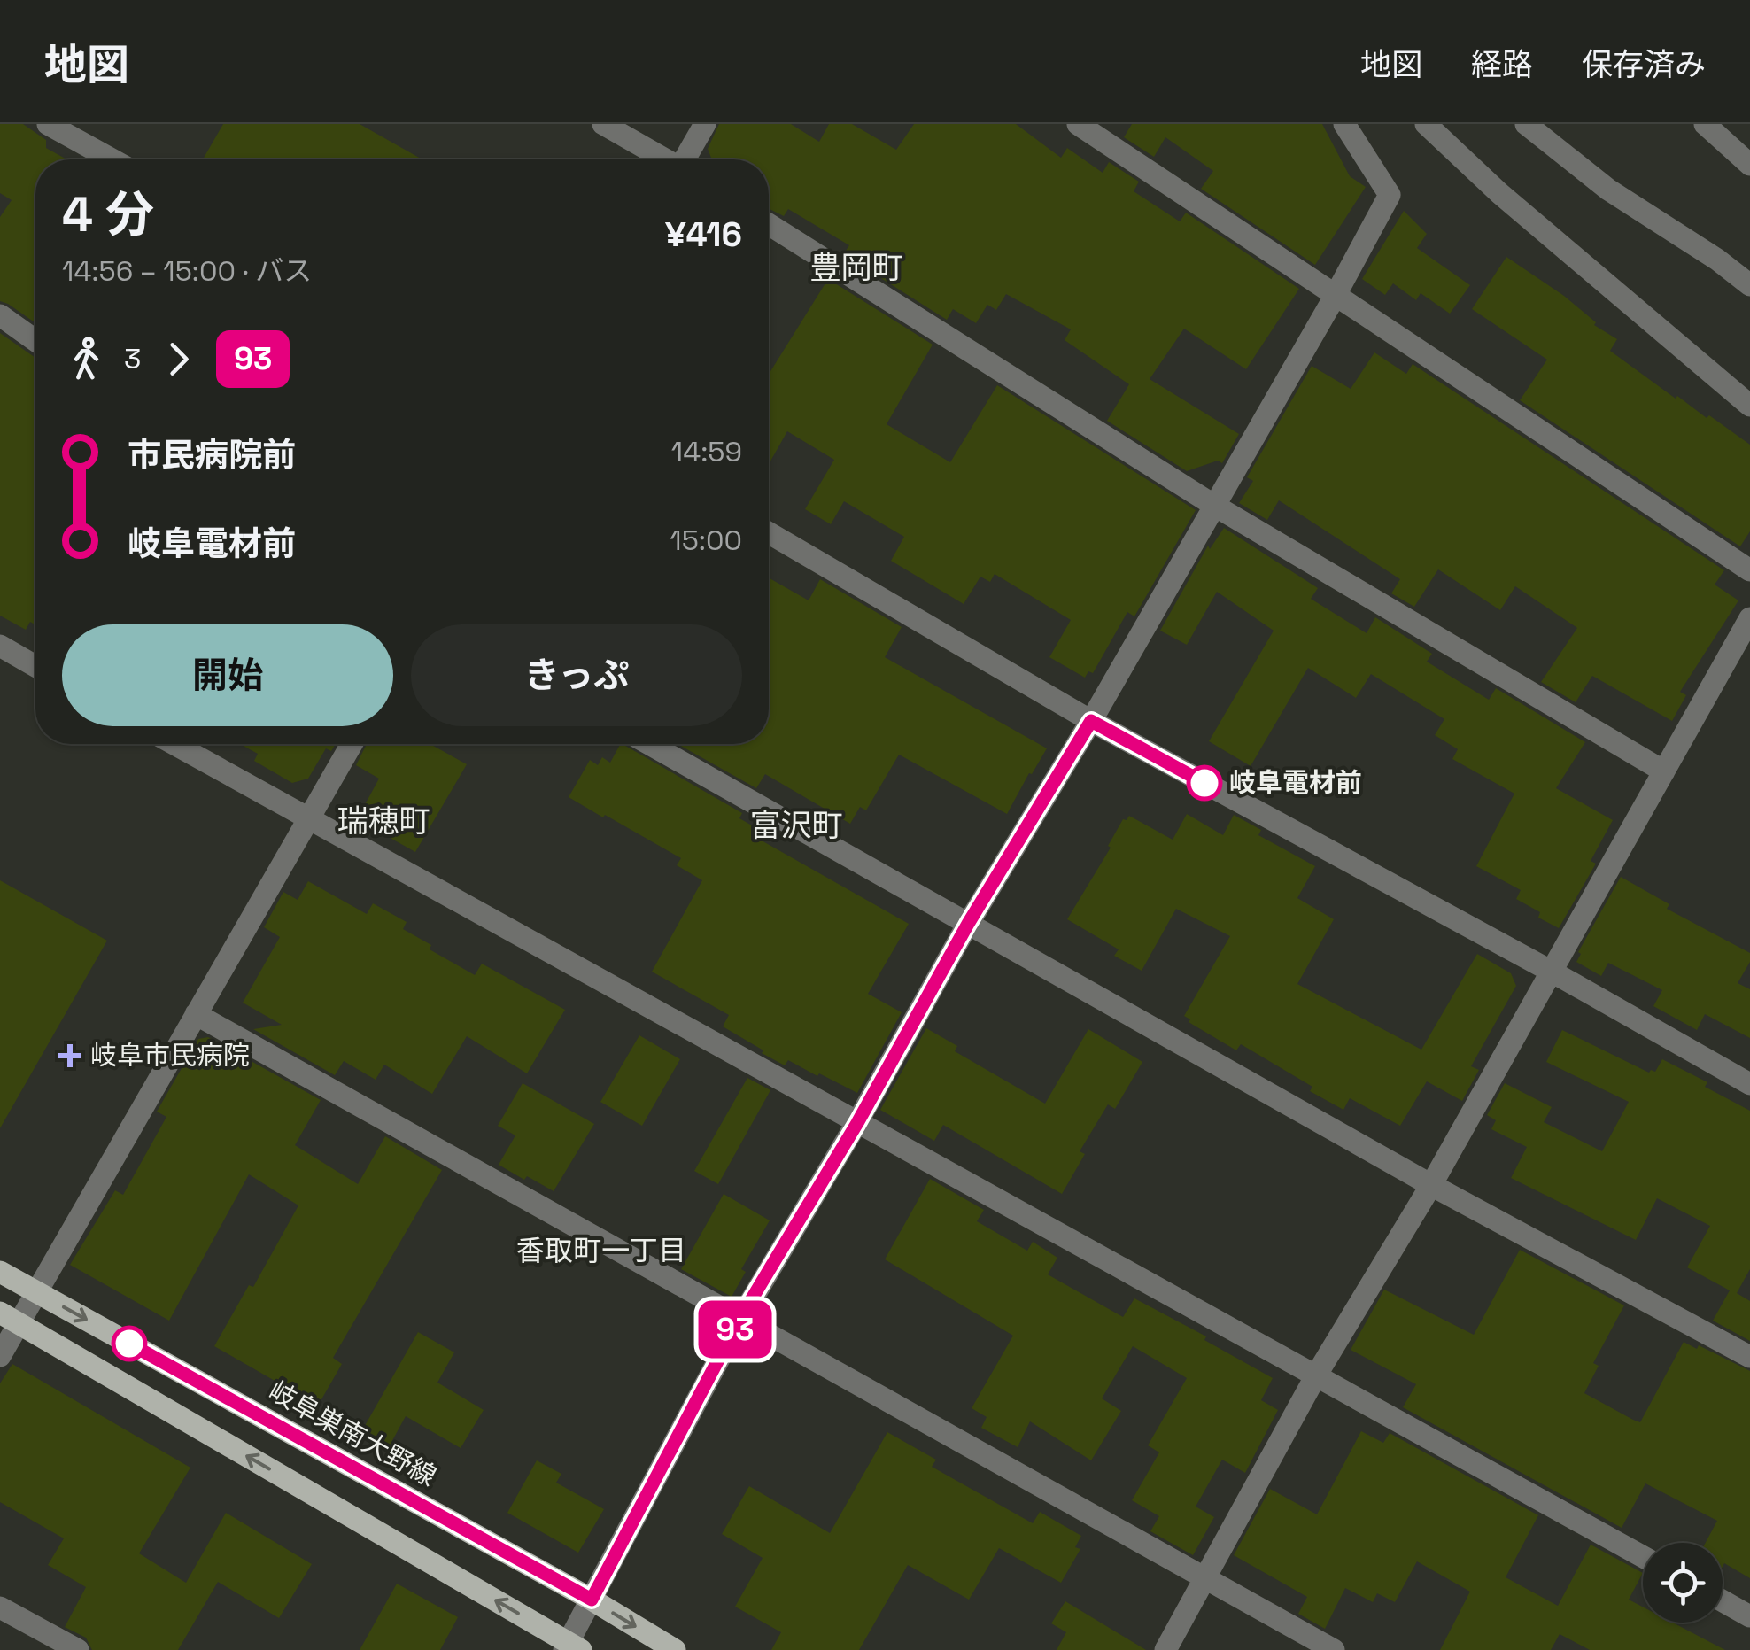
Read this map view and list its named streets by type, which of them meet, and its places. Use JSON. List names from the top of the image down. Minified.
{"streets":{"main road":["岐阜巣南大野線"]},"districts":["豊岡町","瑞穂町","富沢町","香取町一丁目"],"places":{"other":["岐阜電材前"],"health":["岐阜市民病院"]},"lines":["bus line 93"],"page":{"header":"地図","nav":["地図","経路","保存済み"],"on_map":"93","heading":["4 分","14:56 – 15:00 · バス","¥416"],"legs":["3","93"],"list":[{"name":"市民病院前","value":"14:59"},{"name":"岐阜電材前","value":"15:00"}],"buttons":["開始","きっぷ"]}}
